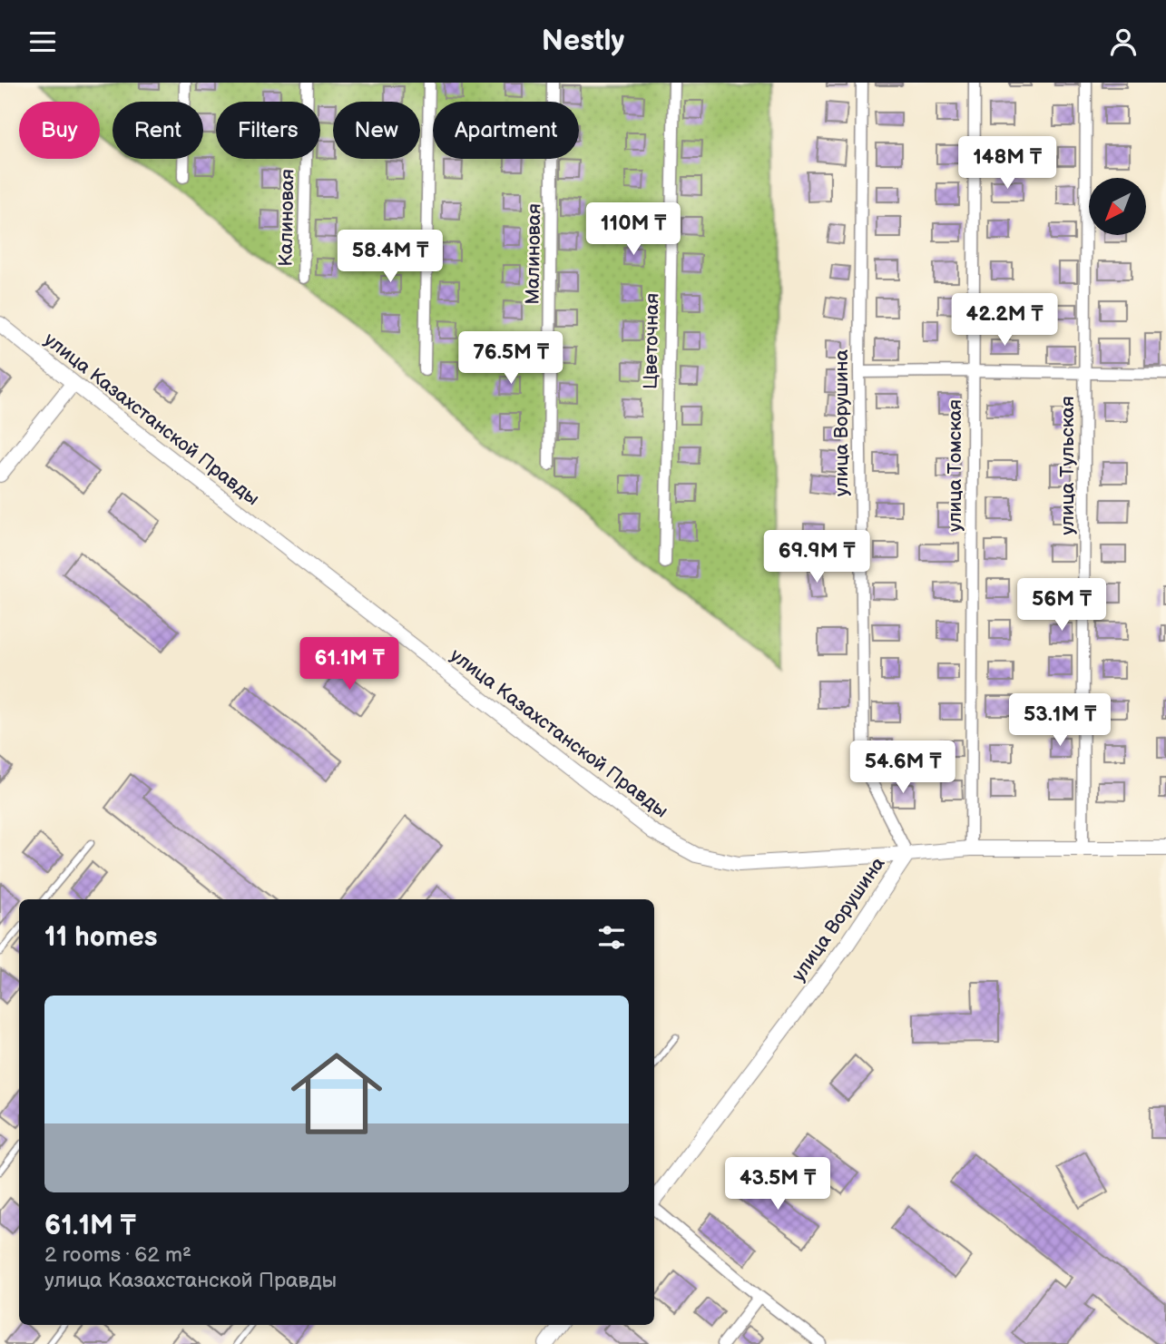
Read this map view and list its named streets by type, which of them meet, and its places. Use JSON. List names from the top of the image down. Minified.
{"streets":{"street":["Калиновая","Малиновая","Цветочная","улица Казахстанской Правды","улица Ворушина","улица Томская","улица Тульская"]},"crossings":[["улица Казахстанской Правды","улица Ворушина"],["улица Казахстанской Правды","улица Томская"],["улица Казахстанской Правды","улица Тульская"]],"north":"bottom left","page":{"header":"Nestly","chip":["Buy","Rent","Filters","New","Apartment"],"price":["148M ₸","110M ₸","58.4M ₸","42.2M ₸","76.5M ₸","69.9M ₸","56M ₸","61.1M ₸","53.1M ₸","54.6M ₸","43.5M ₸"],"heading":"11 homes","list":[{"name":"61.1M ₸","note":"2 rooms · 62 m² · улица Казахстанской Правды"}]}}
